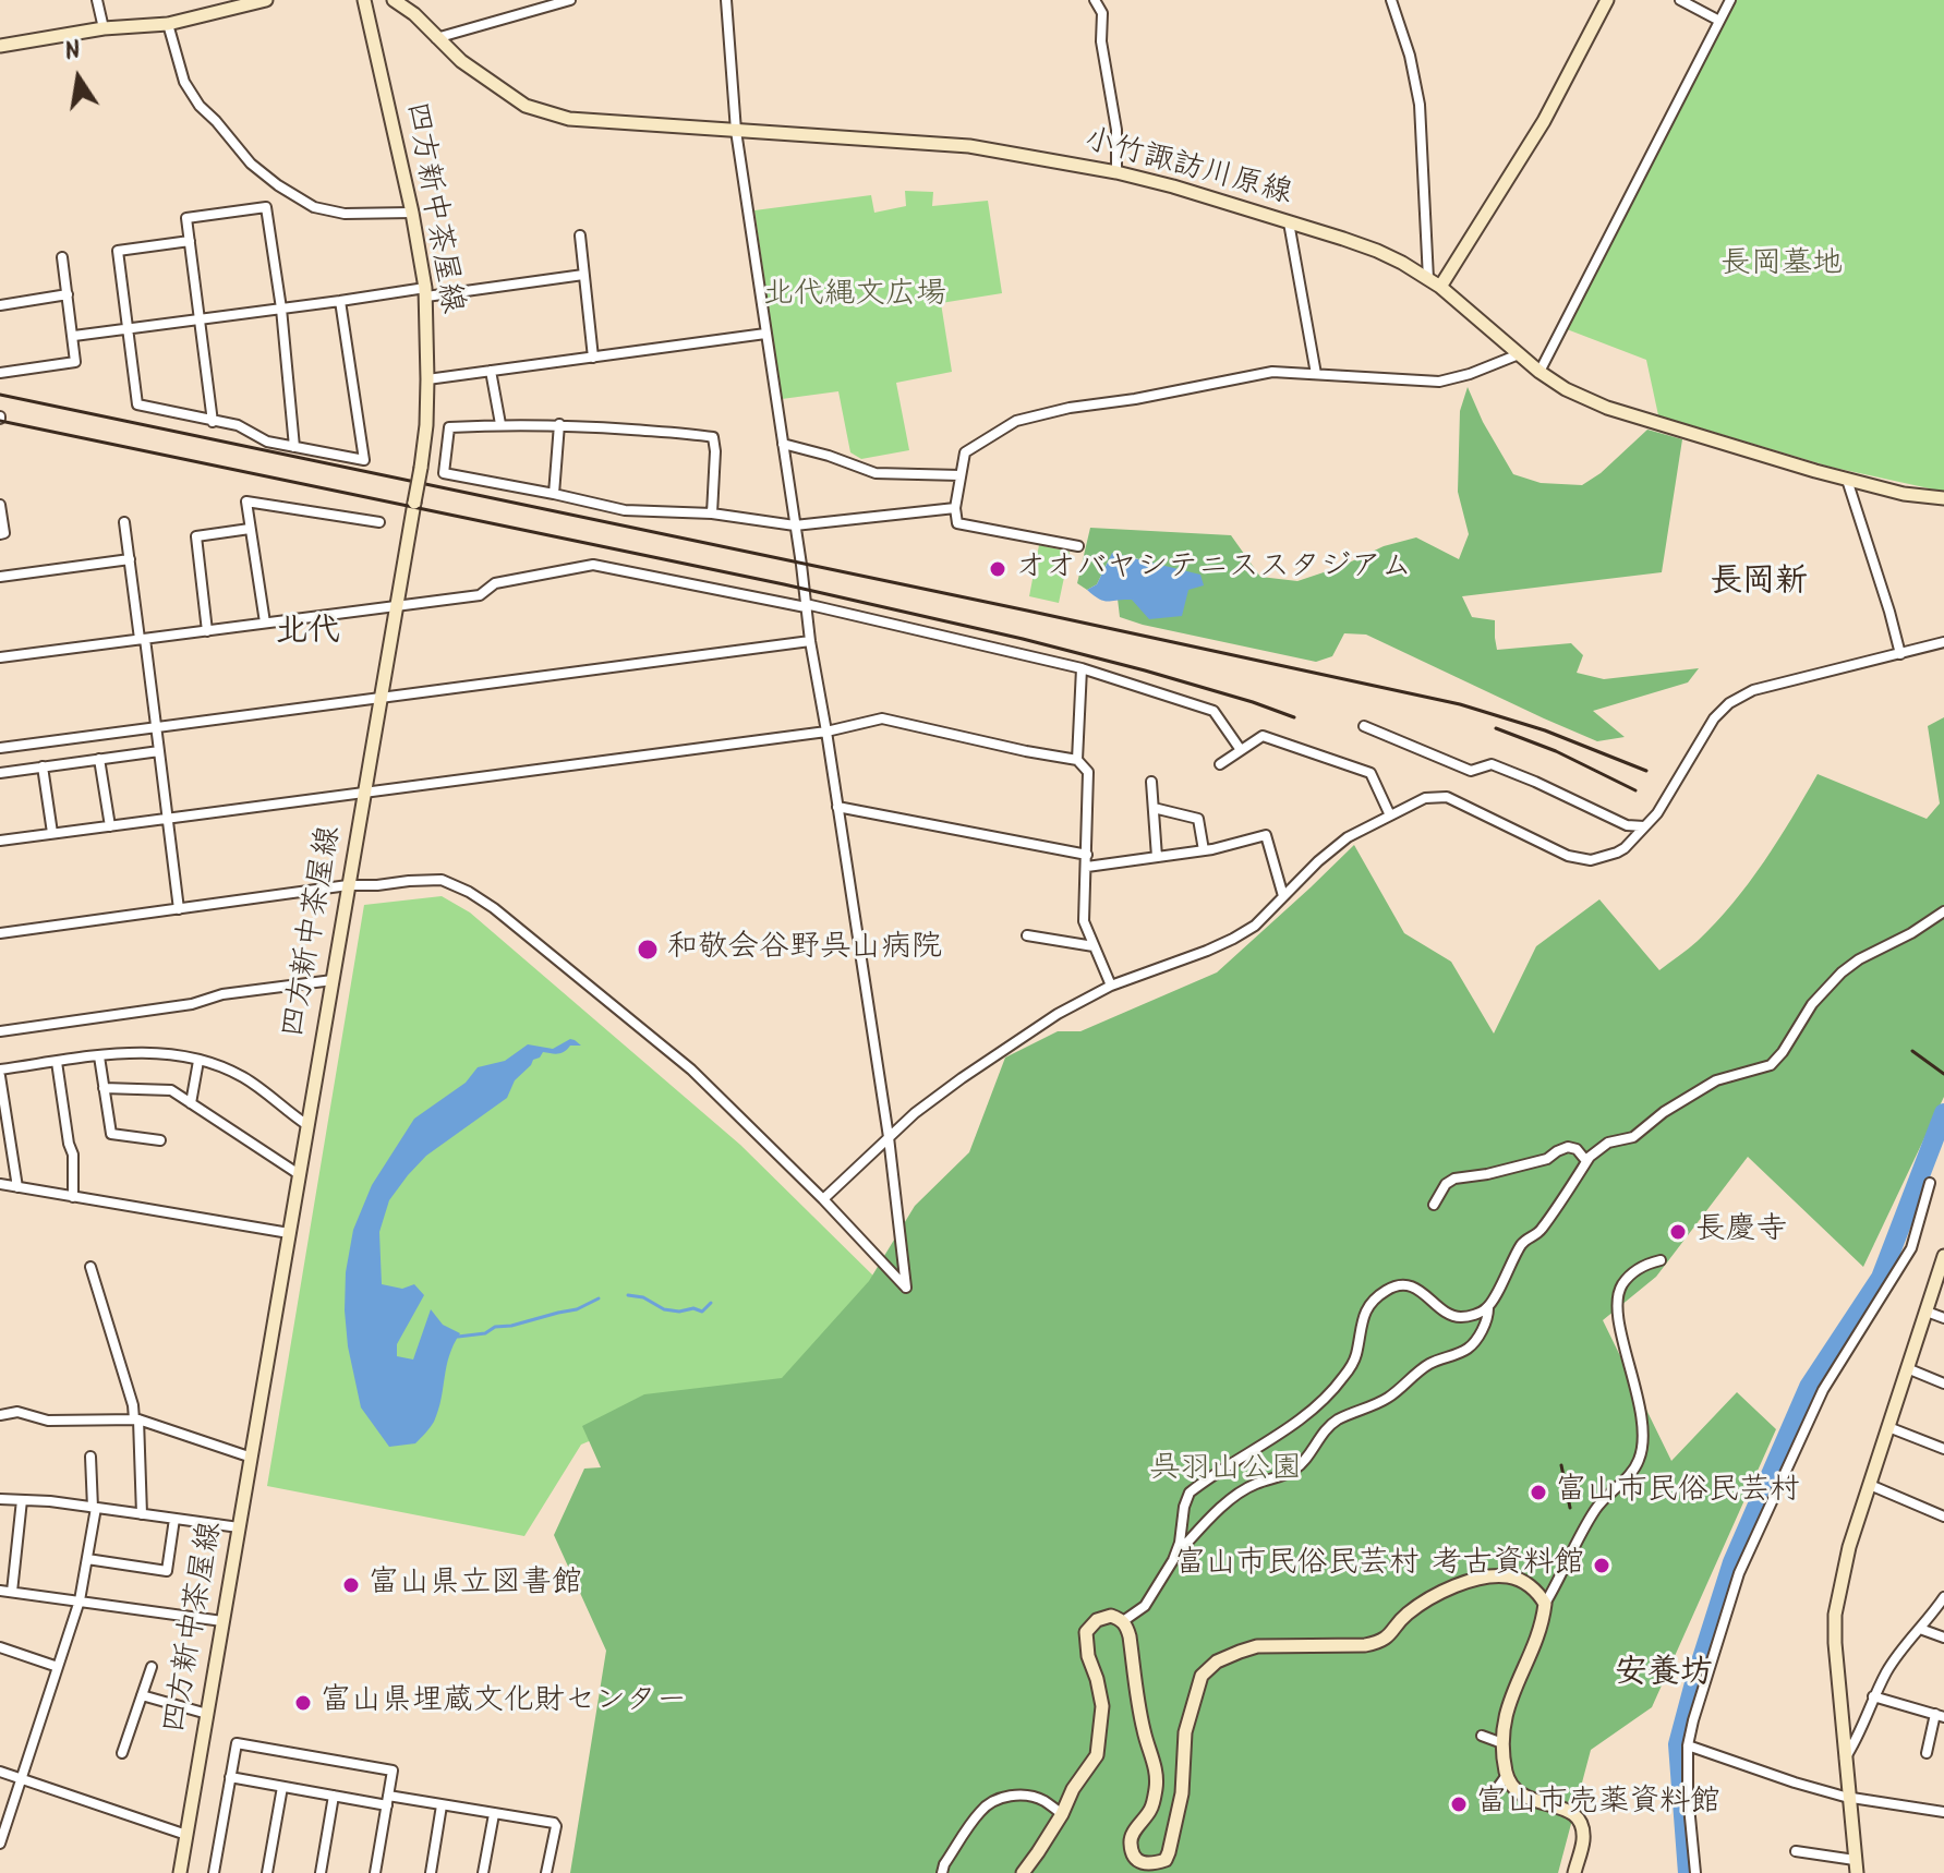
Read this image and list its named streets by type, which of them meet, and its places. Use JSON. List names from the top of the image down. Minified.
{"streets":{"main road":["小竹諏訪川原線","四方新中茶屋線"]},"districts":["長岡新","北代","安養坊"],"parks":["長岡墓地","北代縄文広場","呉羽山公園"],"places":["オオバヤシテニススタジアム","和敬会谷野呉山病院","長慶寺","富山市民俗民芸村","富山市民俗民芸村 考古資料館","富山県立図書館","富山県埋蔵文化財センター","富山市売薬資料館"],"north":"top"}
